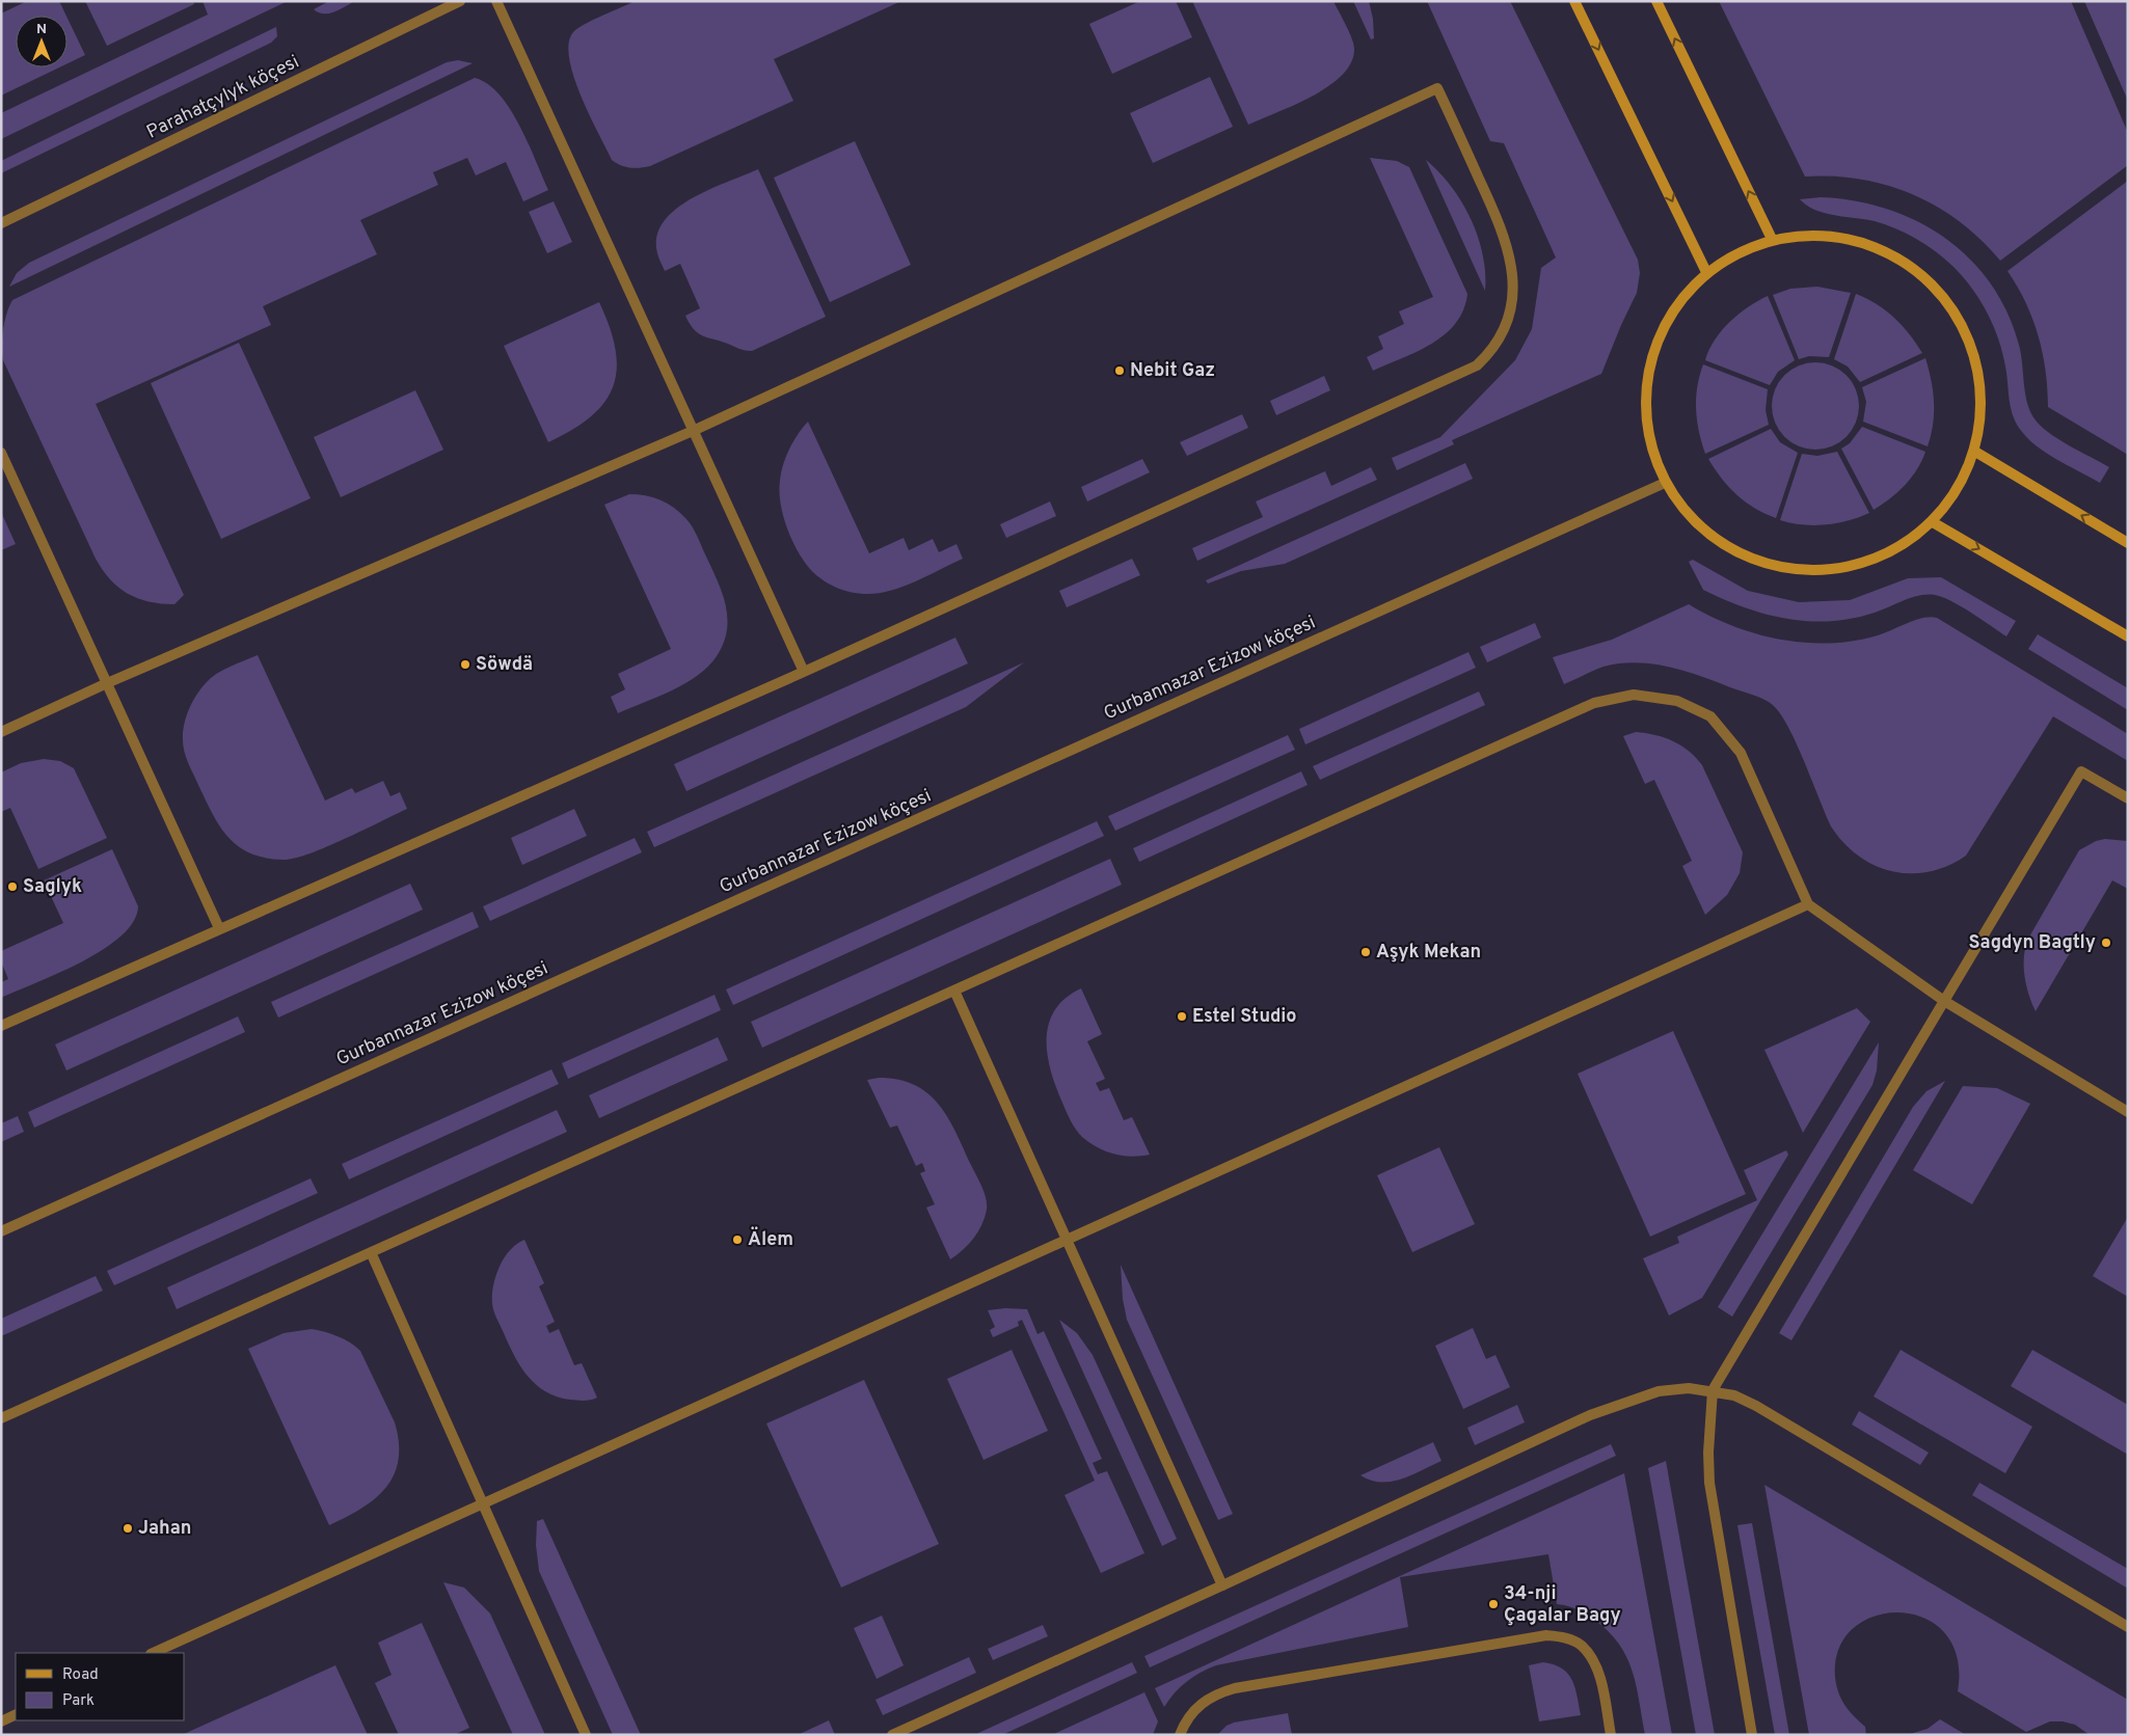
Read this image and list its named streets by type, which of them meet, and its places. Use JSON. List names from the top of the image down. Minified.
{"streets":{"street":["Parahatçylyk köçesi","Gurbannazar Ezizow köçesi"]},"places":["Nebit Gaz","Söwdä","Saglyk","Sagdyn Bagtly","Aşyk Mekan","Estel Studio","Älem","Jahan","34-nji Çagalar Bagy"],"legend":["Road","Park"],"north":"top"}
